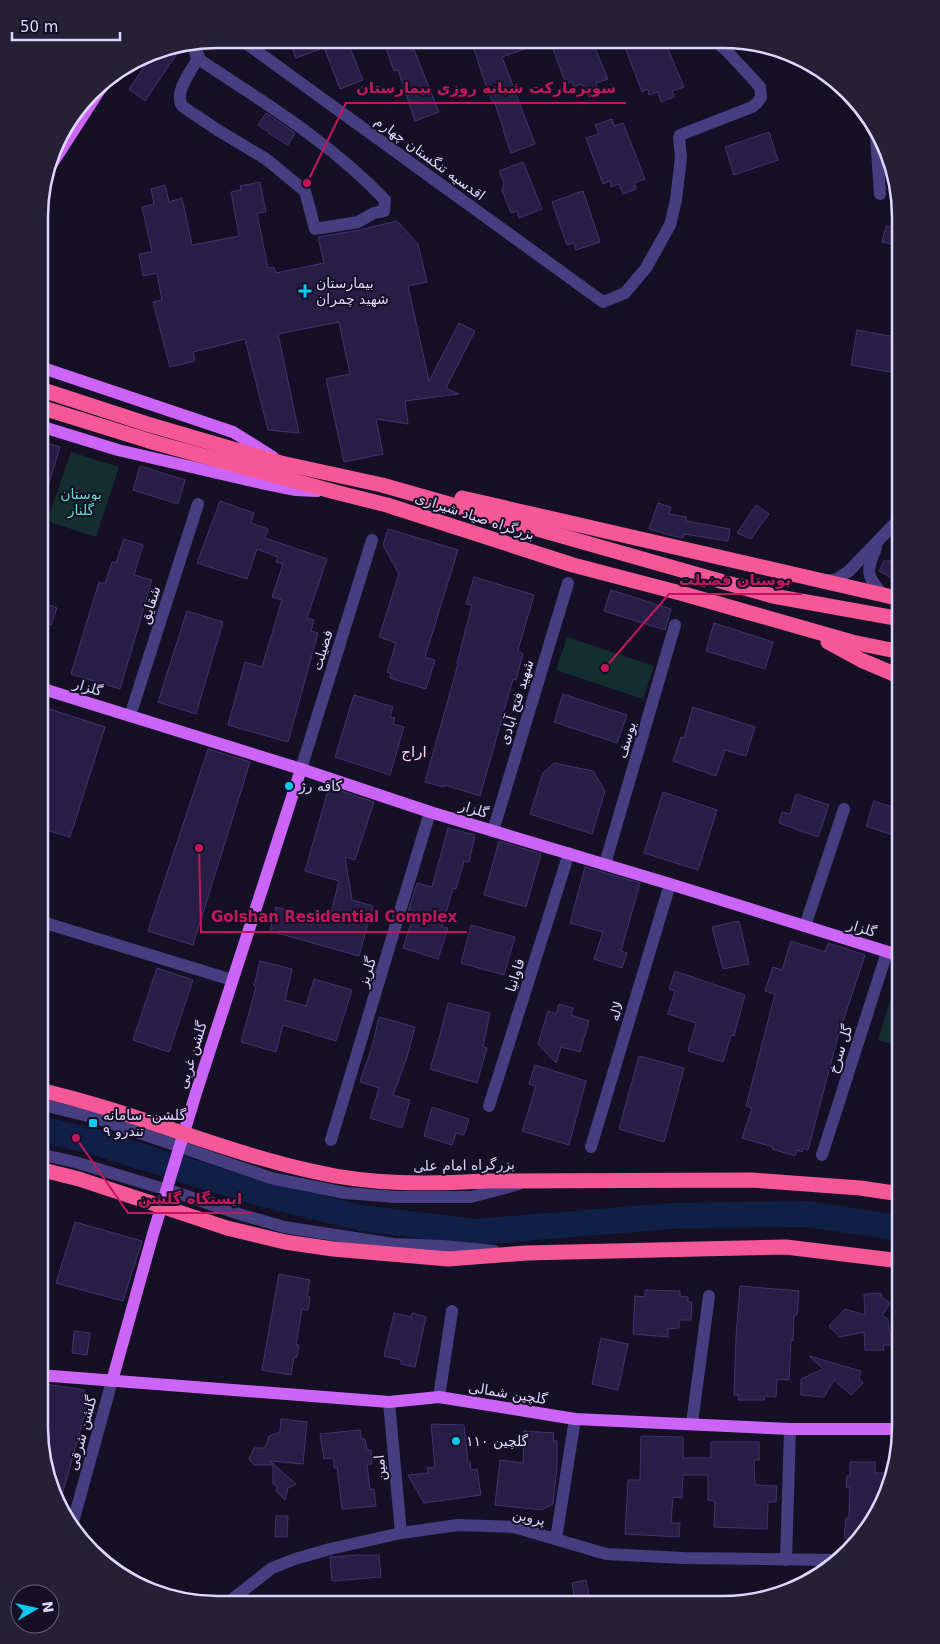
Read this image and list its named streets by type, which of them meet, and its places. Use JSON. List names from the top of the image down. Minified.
{"streets":{"highway":["بزرگراه صیاد شیرازی","بزرگراه امام علی"],"main road":["گلزار","گلشن غربی","گلچین شمالی"],"street":["اقدسیه تنگستان چهارم","شقایق","فضیلت","شهید فتح آبادی","یوسف","گلریز","فاوانیا","لاله","گل سرخ","گلشن شرقی","امین","پروین"]},"crossings":[["شقایق","گلزار"],["فضیلت","گلزار"],["فضیلت","گلشن غربی"],["گلزار","شهید فتح آبادی"],["گلزار","یوسف"],["گلزار","گلریز"],["گلزار","فاوانیا"],["گلزار","لاله"],["گلزار","گل سرخ"],["گلزار","گلشن غربی"],["گلشن غربی","گلچین شمالی"],["گلشن غربی","گلشن شرقی"],["گلچین شمالی","گلشن شرقی"],["گلچین شمالی","امین"],["امین","پروین"]],"districts":["اراج"],"parks":["بوستان گلنار"],"places":{"other":["سوپرمارکت شبانه روزی بیمارستان","بوستان فضیلت","کافه رژ","Golshan Residential Complex","ایستگاه گلشن","گلچین ۱۱۰"],"health":["بیمارستان شهید چمران"],"transit":["گلشن- سامانه ۹ تندرو"]},"scale_bar":"50 m","north":"right"}
